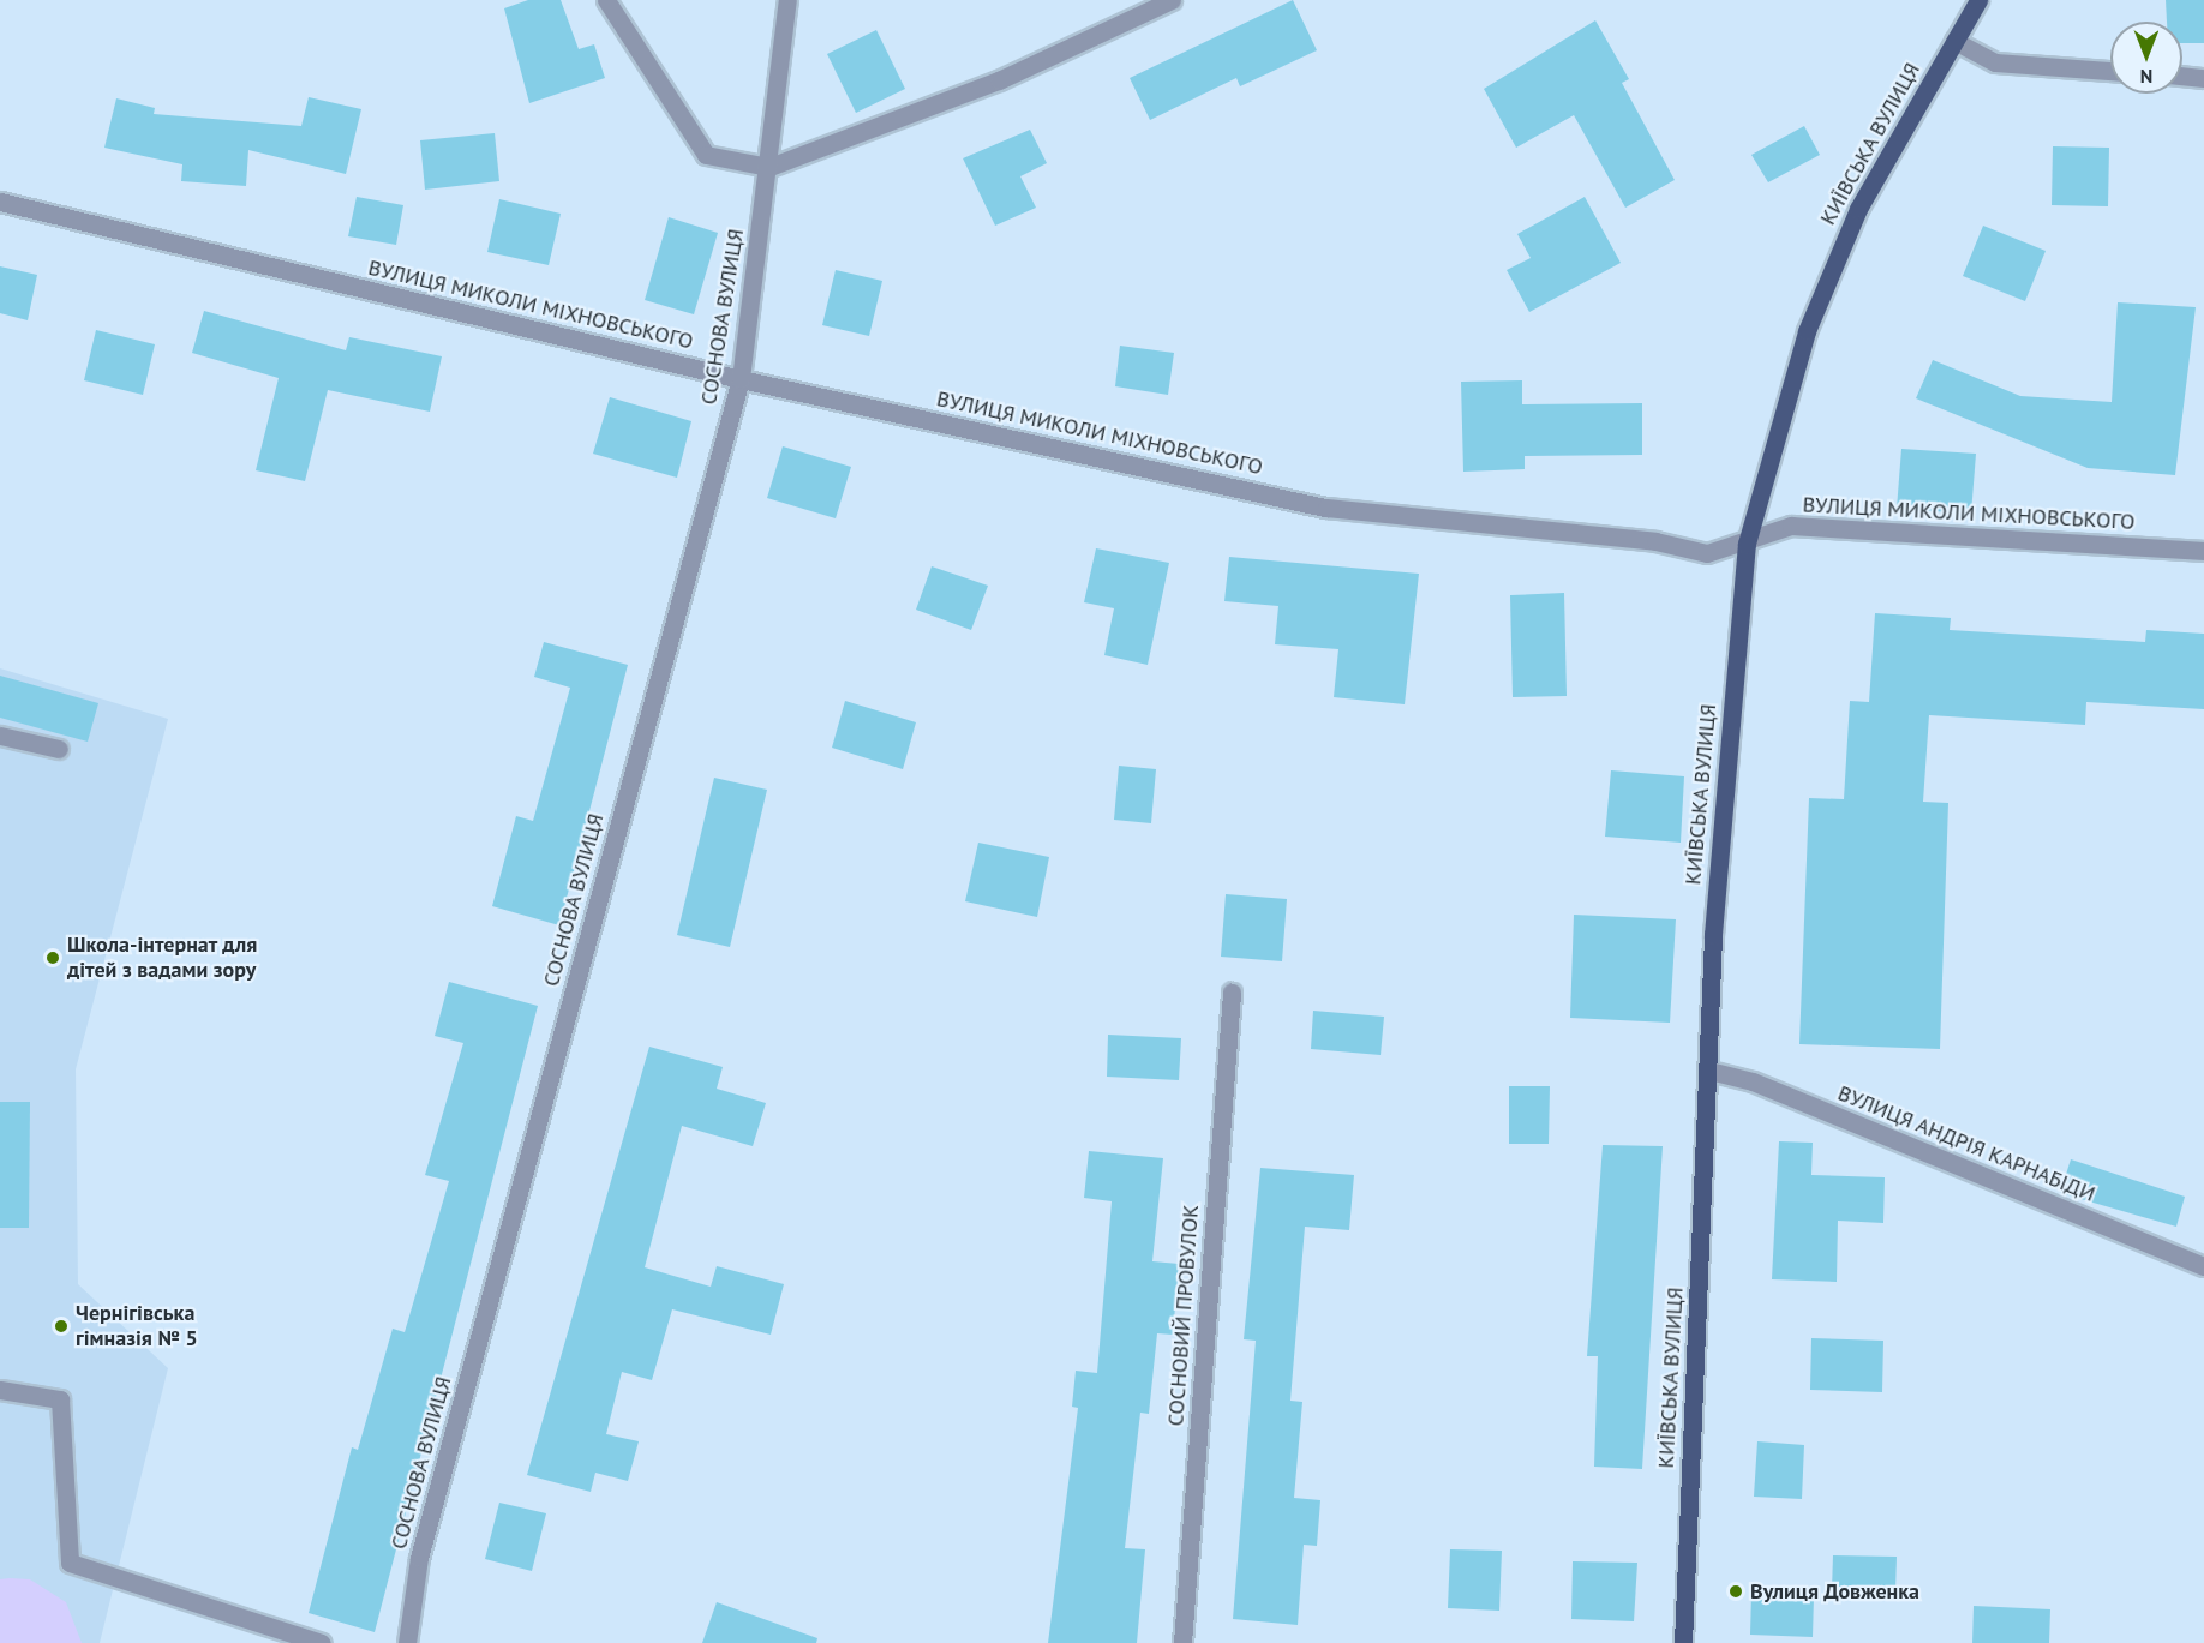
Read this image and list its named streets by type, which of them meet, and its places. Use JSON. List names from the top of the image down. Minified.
{"streets":{"main road":["КИЇВСЬКА ВУЛИЦЯ"],"street":["ВУЛИЦЯ МИКОЛИ МІХНОВСЬКОГО","СОСНОВА ВУЛИЦЯ","ВУЛИЦЯ АНДРІЯ КАРНАБІДИ","СОСНОВИЙ ПРОВУЛОК"]},"crossings":[["КИЇВСЬКА ВУЛИЦЯ","ВУЛИЦЯ МИКОЛИ МІХНОВСЬКОГО"],["КИЇВСЬКА ВУЛИЦЯ","ВУЛИЦЯ АНДРІЯ КАРНАБІДИ"],["ВУЛИЦЯ МИКОЛИ МІХНОВСЬКОГО","СОСНОВА ВУЛИЦЯ"]],"places":["Школа-інтернат для дітей з вадами зору","Чернігівська гімназія № 5","Вулиця Довженка"],"north":"bottom"}
